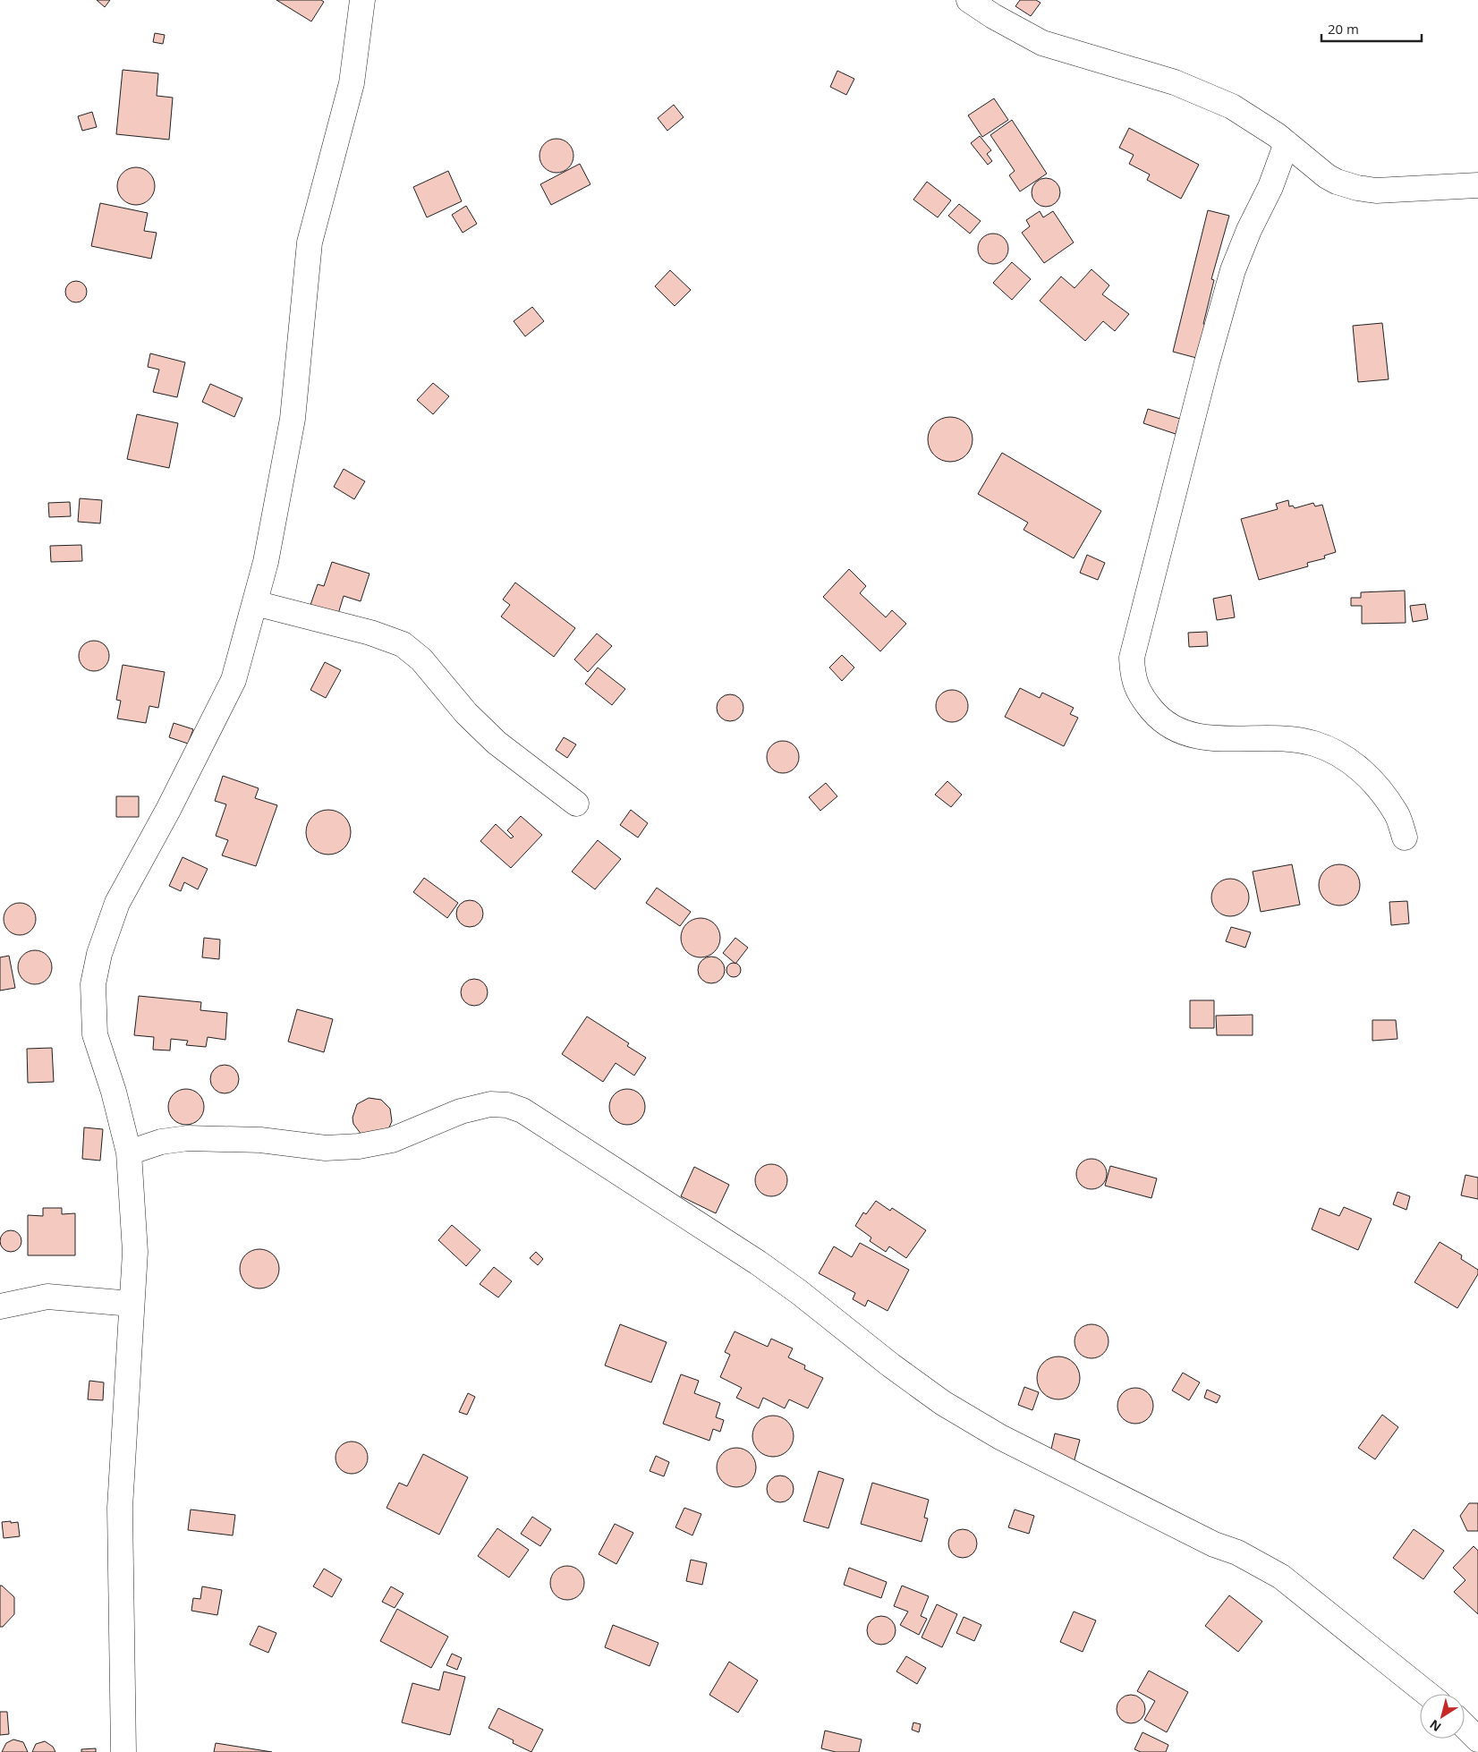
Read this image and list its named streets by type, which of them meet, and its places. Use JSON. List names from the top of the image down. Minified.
{"scale_bar":"20 m","north":"bottom left"}
